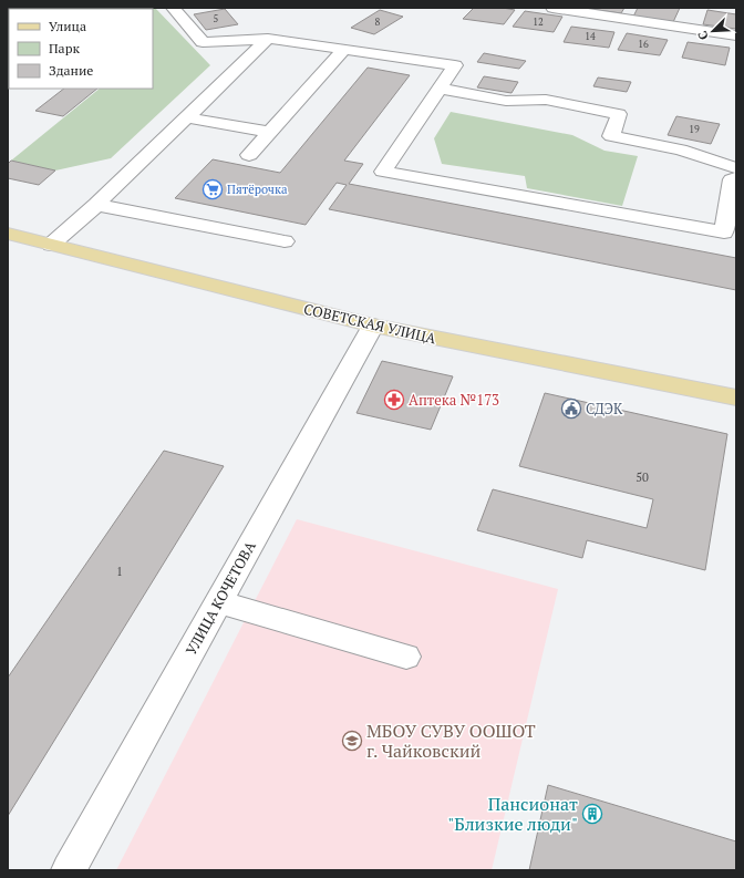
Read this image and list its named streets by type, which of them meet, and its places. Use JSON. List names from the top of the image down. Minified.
{"streets":{"main road":["СОВЕТСКАЯ УЛИЦА"],"street":["УЛИЦА КОЧЕТОВА"]},"crossings":[["СОВЕТСКАЯ УЛИЦА","УЛИЦА КОЧЕТОВА"]],"places":{"supermarket":["Пятёрочка"],"pharmacy":["Аптека №173"],"public building":["СДЭК"],"school or university":["МБОУ СУВУ ООШОТ г. Чайковский"],"building":["Пансионат \"Близкие люди\""]},"house_numbers":["5","8","12","14","16","19","50","1"],"legend":["Улица","Парк","Здание"],"north":"bottom left"}
